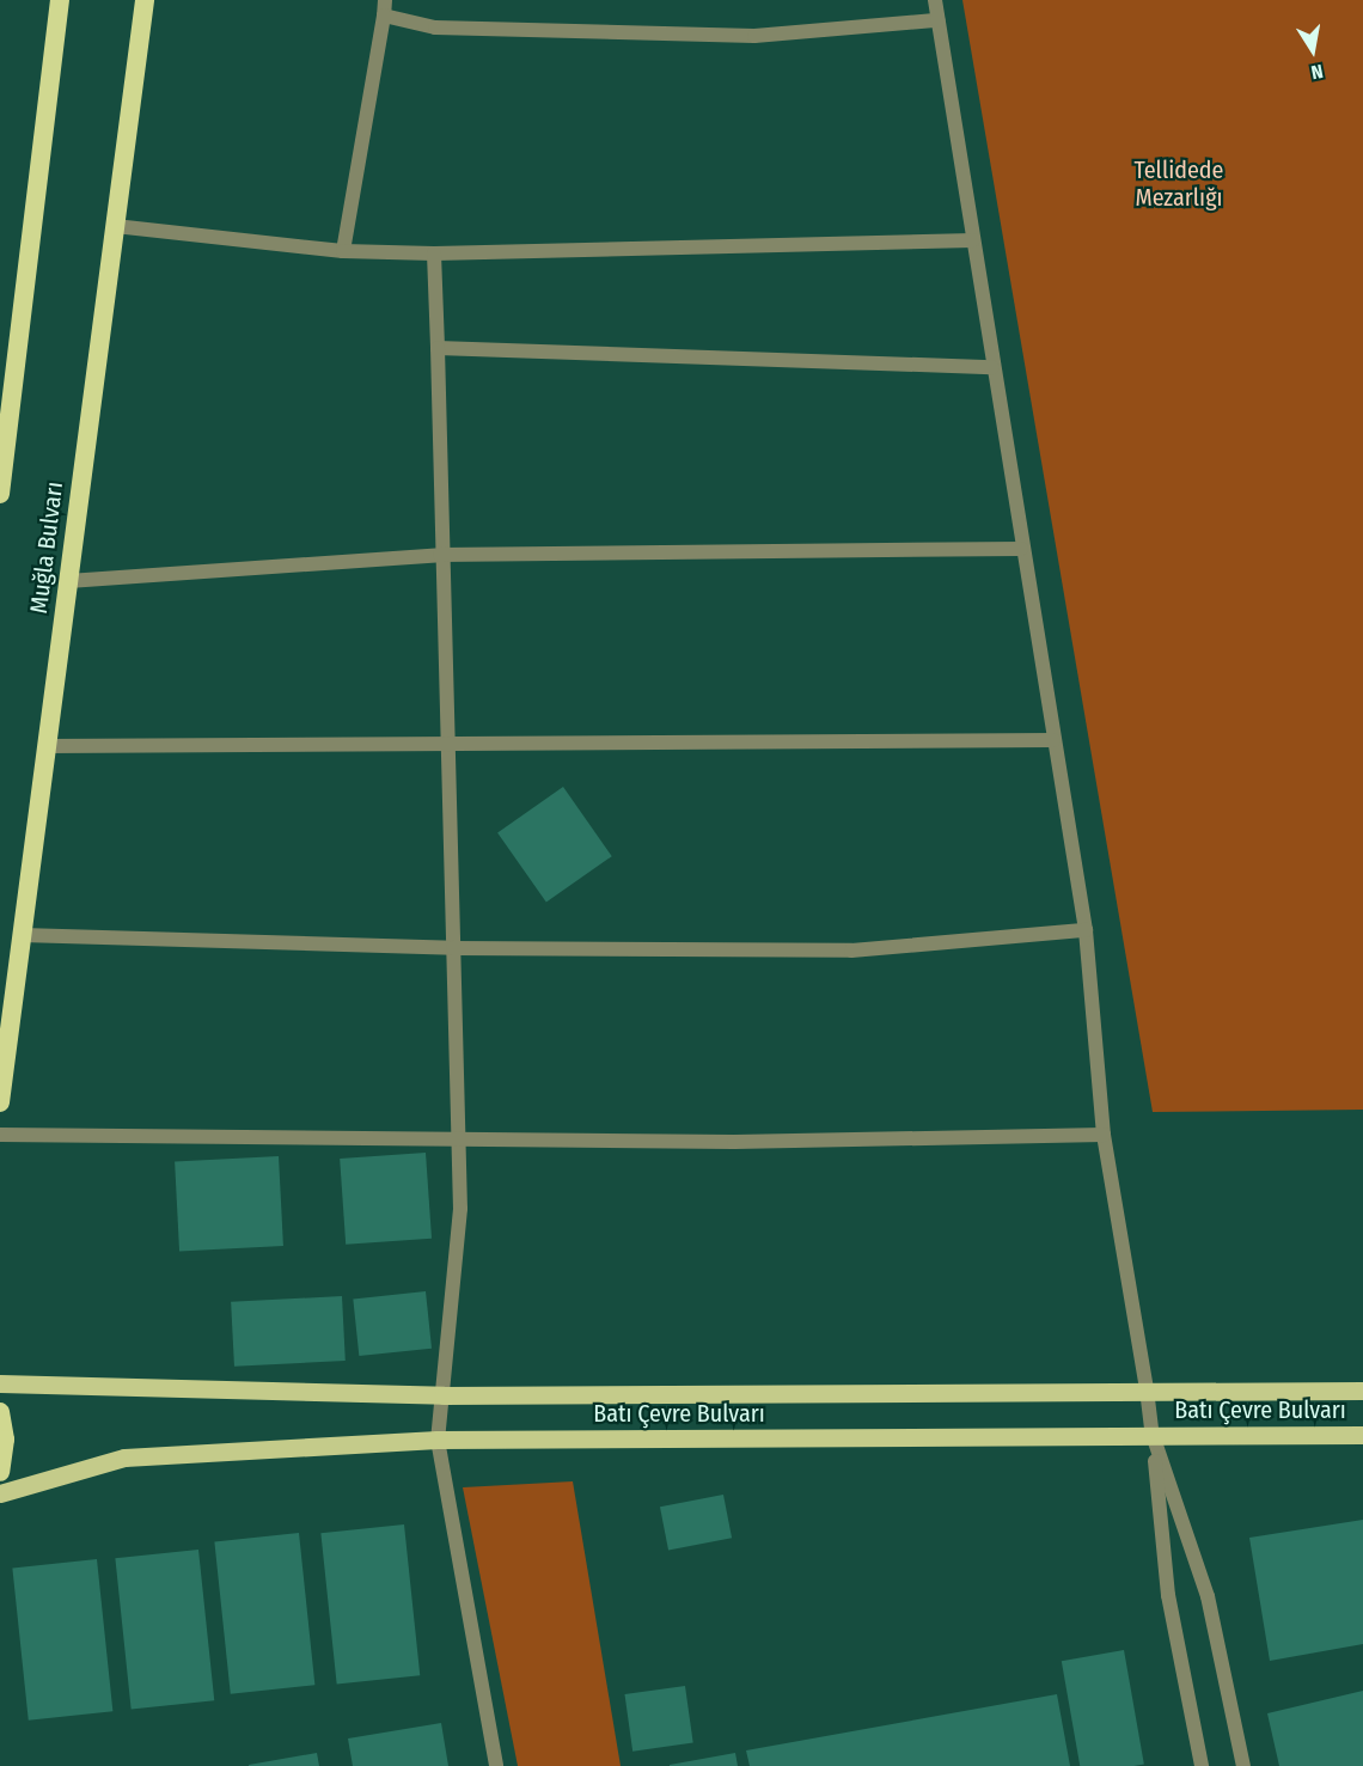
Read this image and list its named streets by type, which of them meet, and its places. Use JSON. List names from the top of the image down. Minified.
{"streets":{"highway":["Muğla Bulvarı"],"main road":["Batı Çevre Bulvarı"]},"parks":["Tellidede Mezarlığı"],"north":"bottom"}
